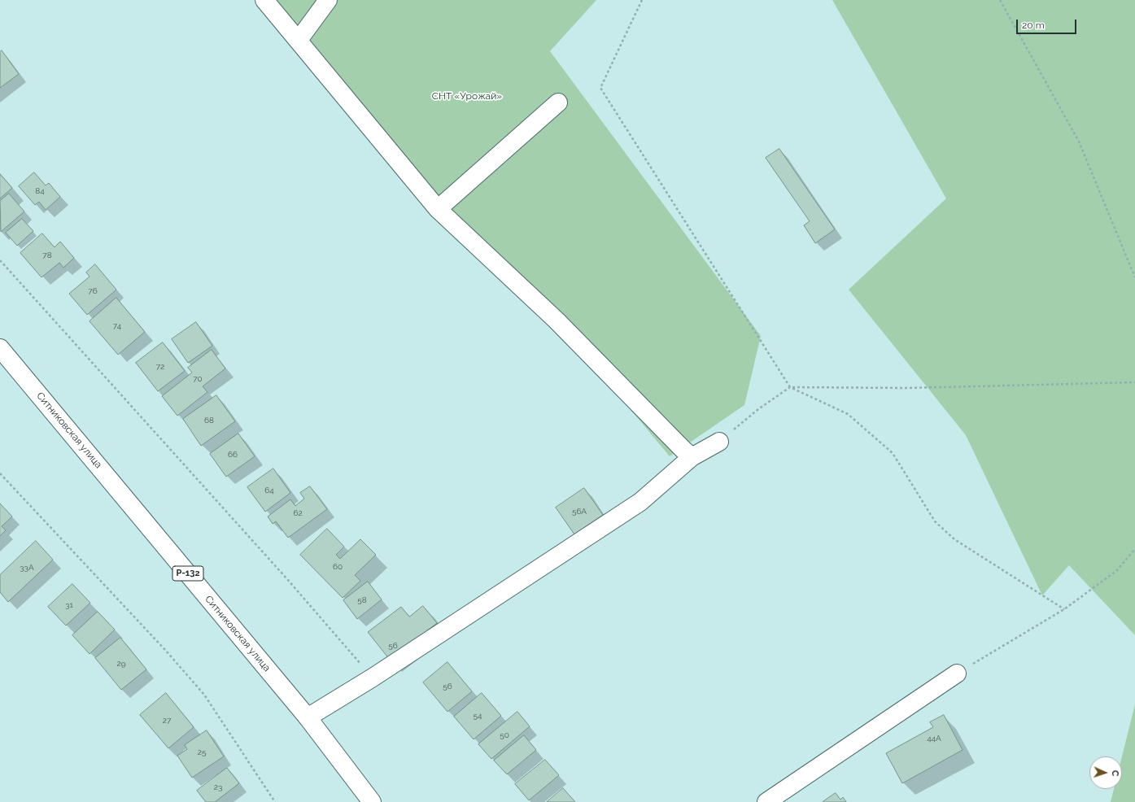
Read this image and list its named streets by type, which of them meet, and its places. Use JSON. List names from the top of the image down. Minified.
{"streets":{"main road":["Ситниковская улица","Р-132"]},"parks":["СНТ «Урожай»"],"house_numbers":["84","78","76","74","72","70","68","66","64","56А","62","60","33А","58","31","56","29","56","54","27","50","44А","25","23"],"scale_bar":"20 m","north":"right"}
